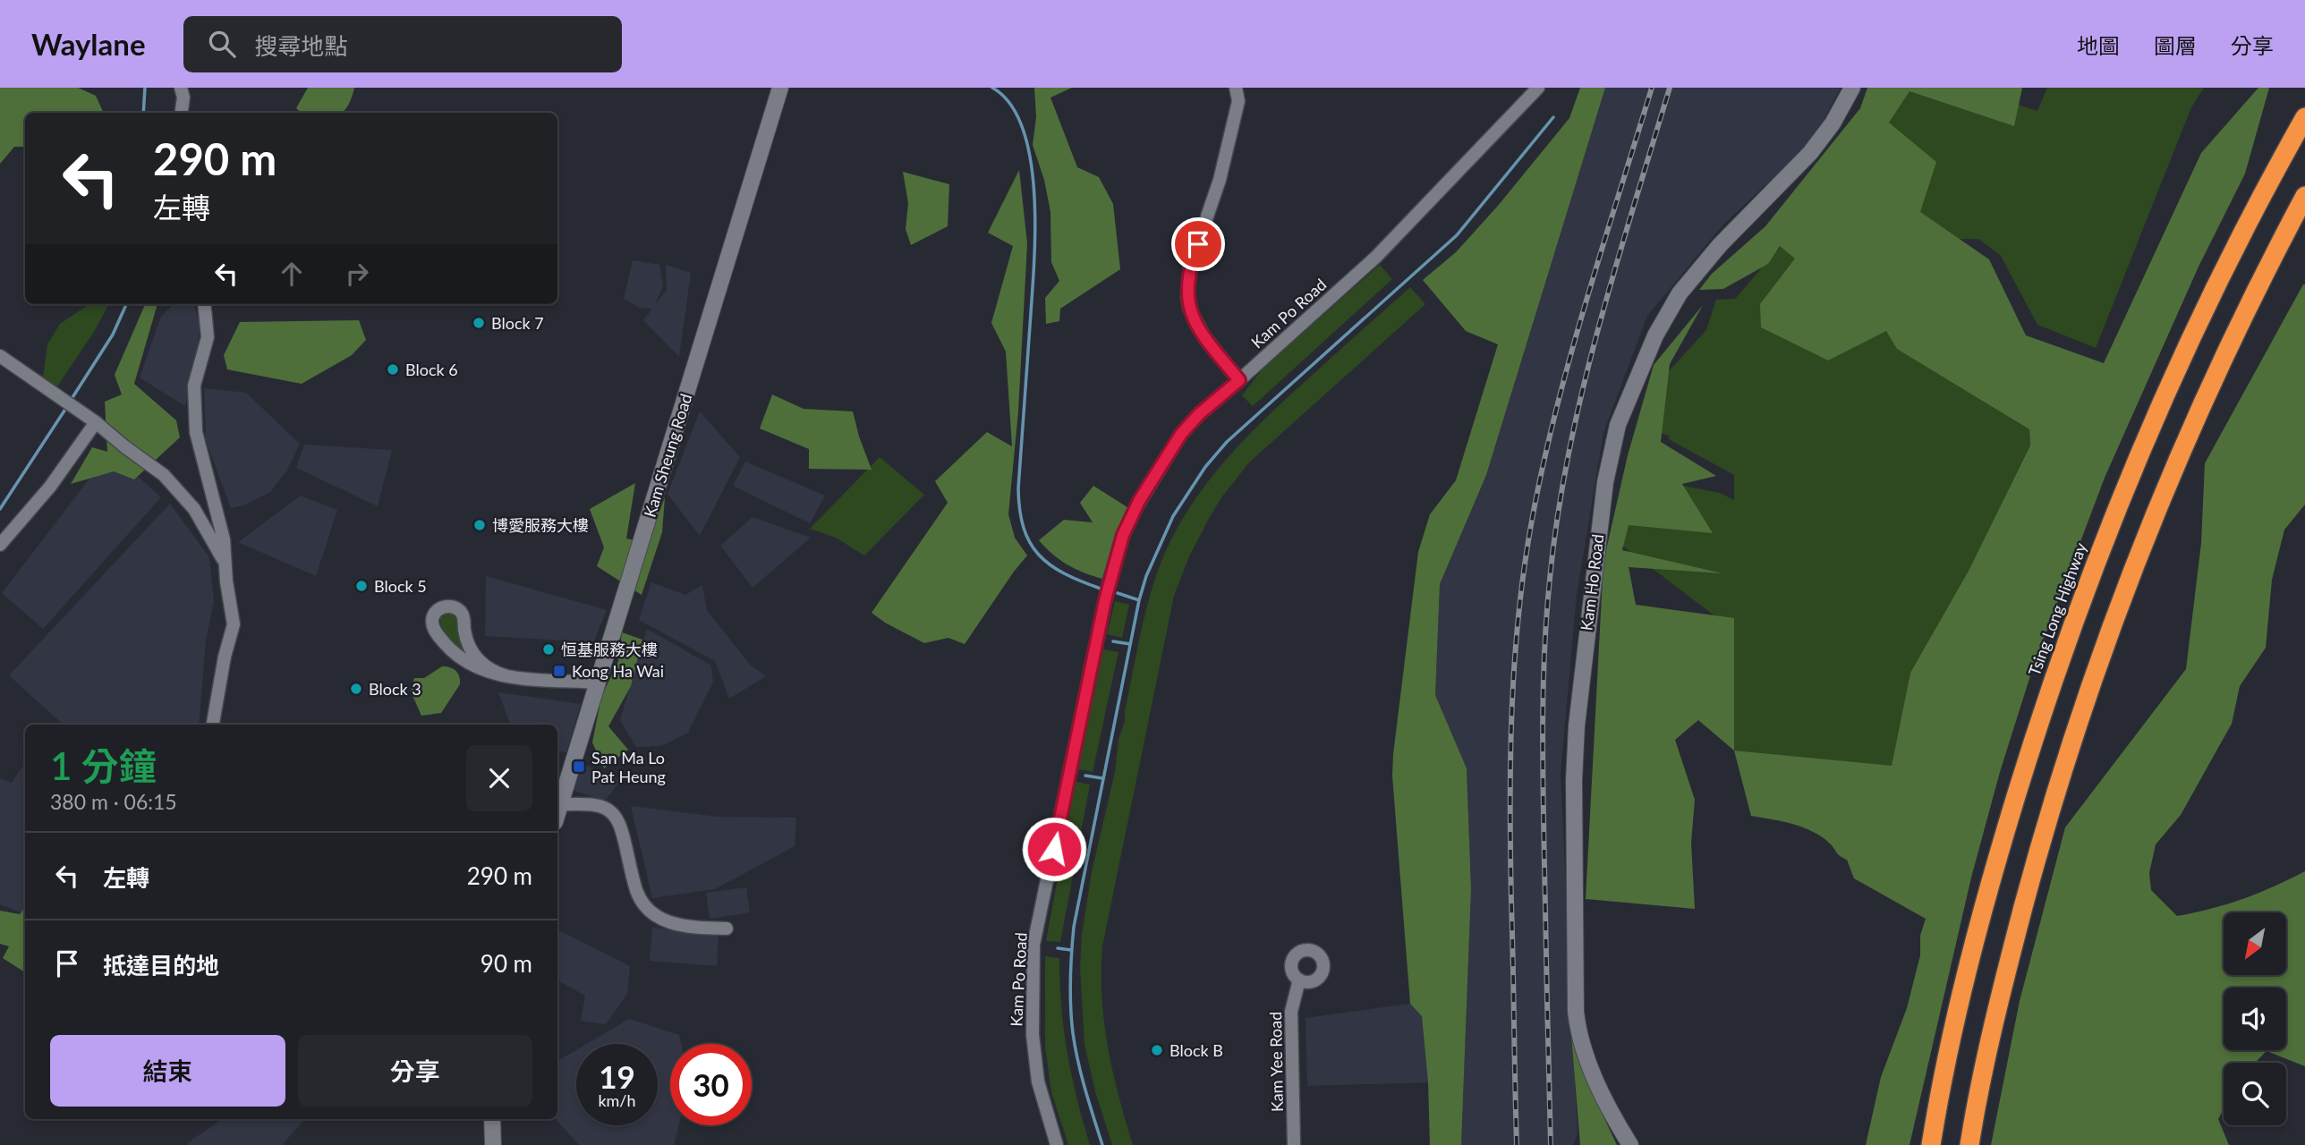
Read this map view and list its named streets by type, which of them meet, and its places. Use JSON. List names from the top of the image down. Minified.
{"streets":{"highway":["Tsing Long Highway"],"main road":["Kam Sheung Road","Kam Ho Road"],"street":["Kam Po Road","Kam Yee Road"]},"places":{"other":["Block 7","Block 6","博愛服務大樓","Block 5","恒基服務大樓","Block 3","Block B"],"transit":["Kong Ha Wai","San Ma Lo Pat Heung"]},"north":"bottom left","page":{"header":"Waylane","search":"搜尋地點","nav":["地圖","圖層","分享"],"turn":["290 m","左轉"],"heading":["1 分鐘","380 m · 06:15"],"list":[{"name":"左轉","value":"290 m"},{"name":"抵達目的地","value":"90 m"}],"buttons":["結束","分享"],"speed":"19 km/h","limit":"30"}}
